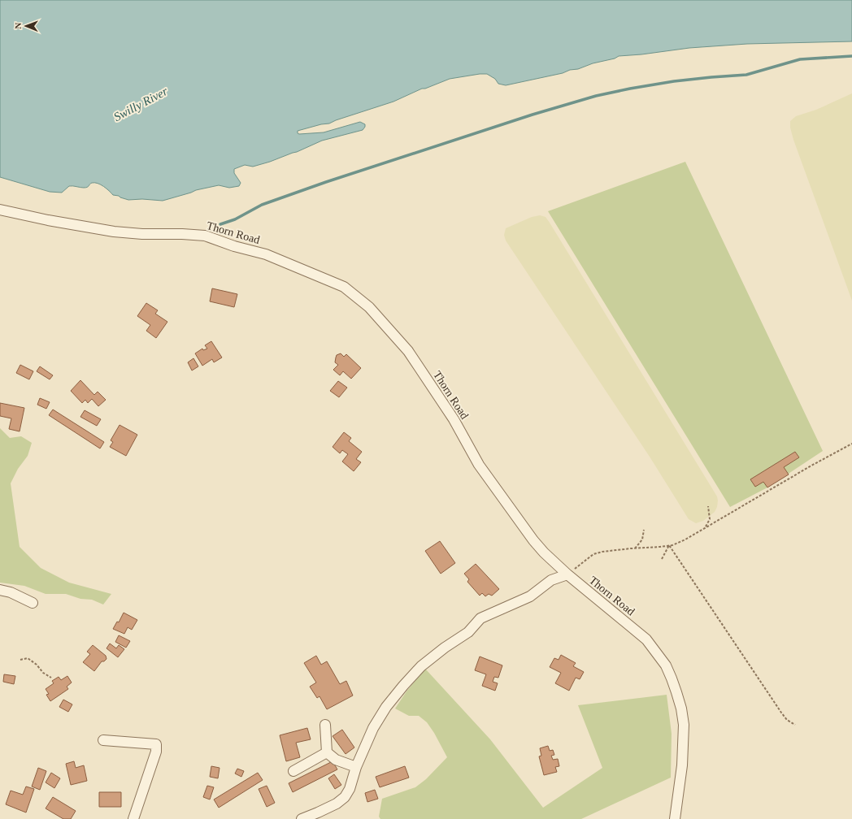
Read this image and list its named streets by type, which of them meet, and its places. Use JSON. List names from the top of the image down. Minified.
{"streets":{"street":["Thorn Road"]},"water":["Swilly River"],"north":"left"}
